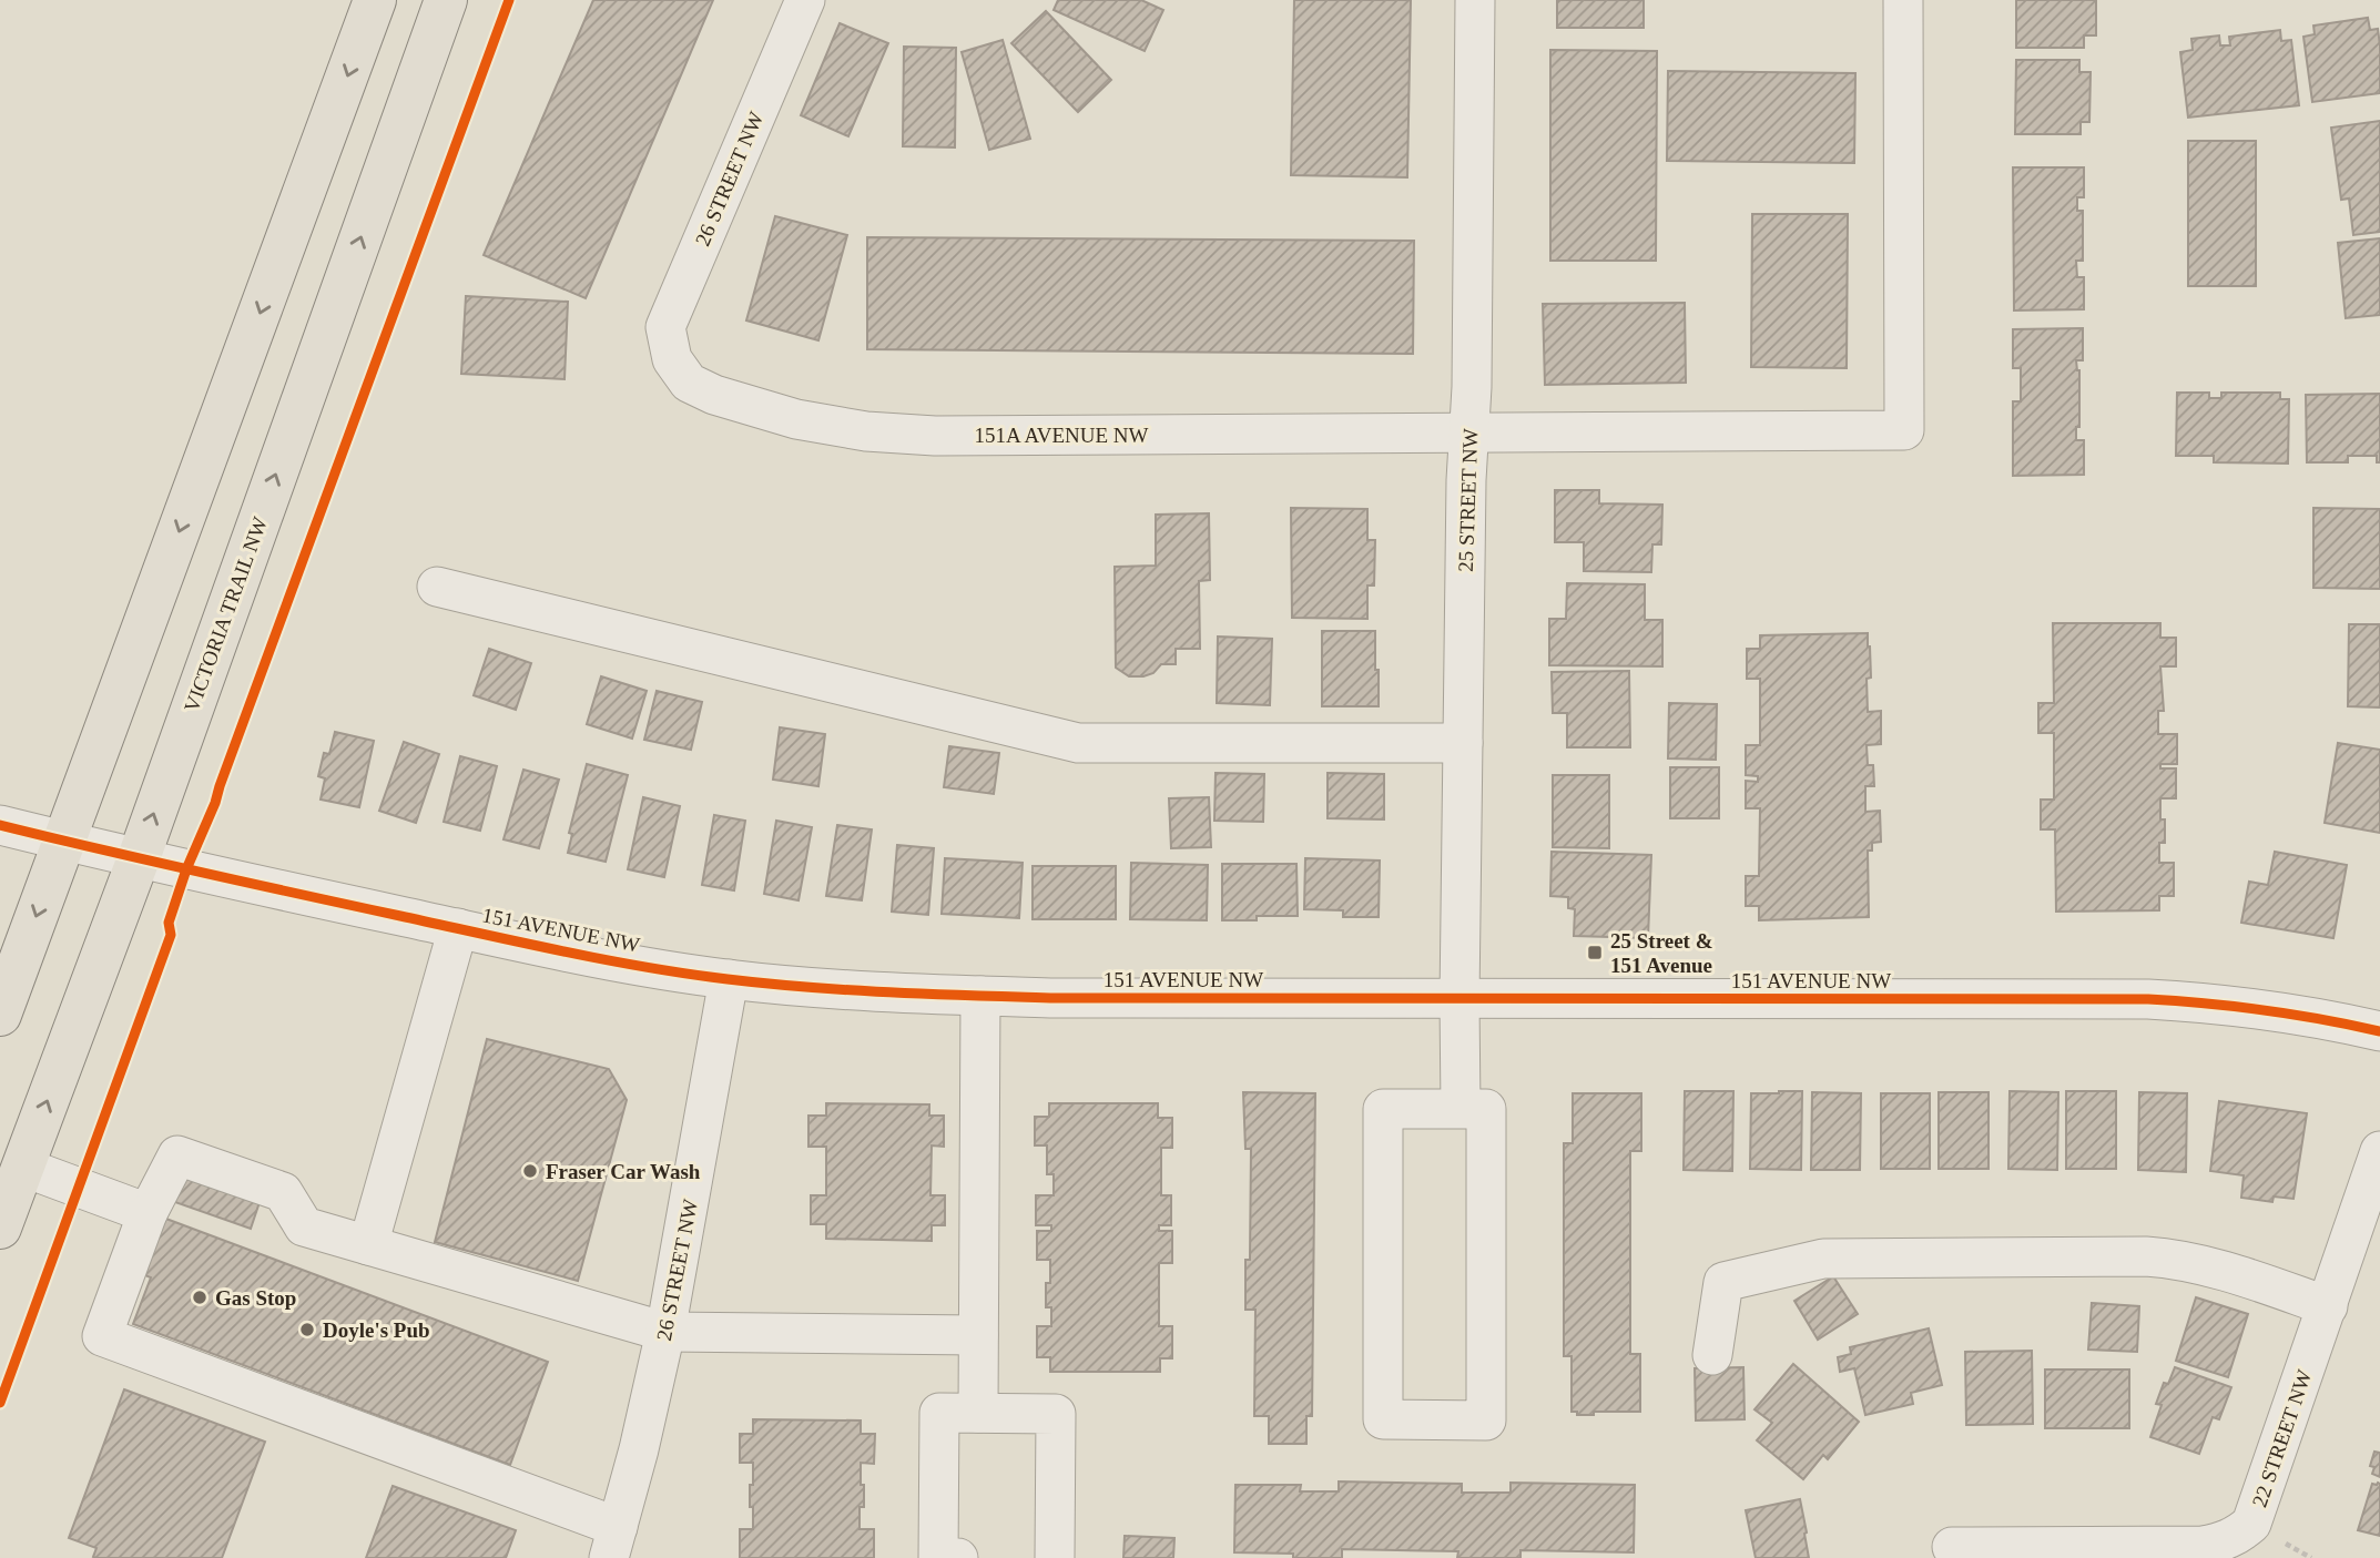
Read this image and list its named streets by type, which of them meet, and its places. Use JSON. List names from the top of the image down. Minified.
{"streets":{"main road":["VICTORIA TRAIL NW"],"street":["26 STREET NW","151A AVENUE NW","25 STREET NW","151 AVENUE NW","22 STREET NW"]},"crossings":[["26 STREET NW","151A AVENUE NW"],["26 STREET NW","151 AVENUE NW"],["151A AVENUE NW","25 STREET NW"],["25 STREET NW","151 AVENUE NW"],["VICTORIA TRAIL NW","151 AVENUE NW"]],"places":{"transit":["25 Street & 151 Avenue"],"other":["Fraser Car Wash","Gas Stop","Doyle's Pub"]}}
